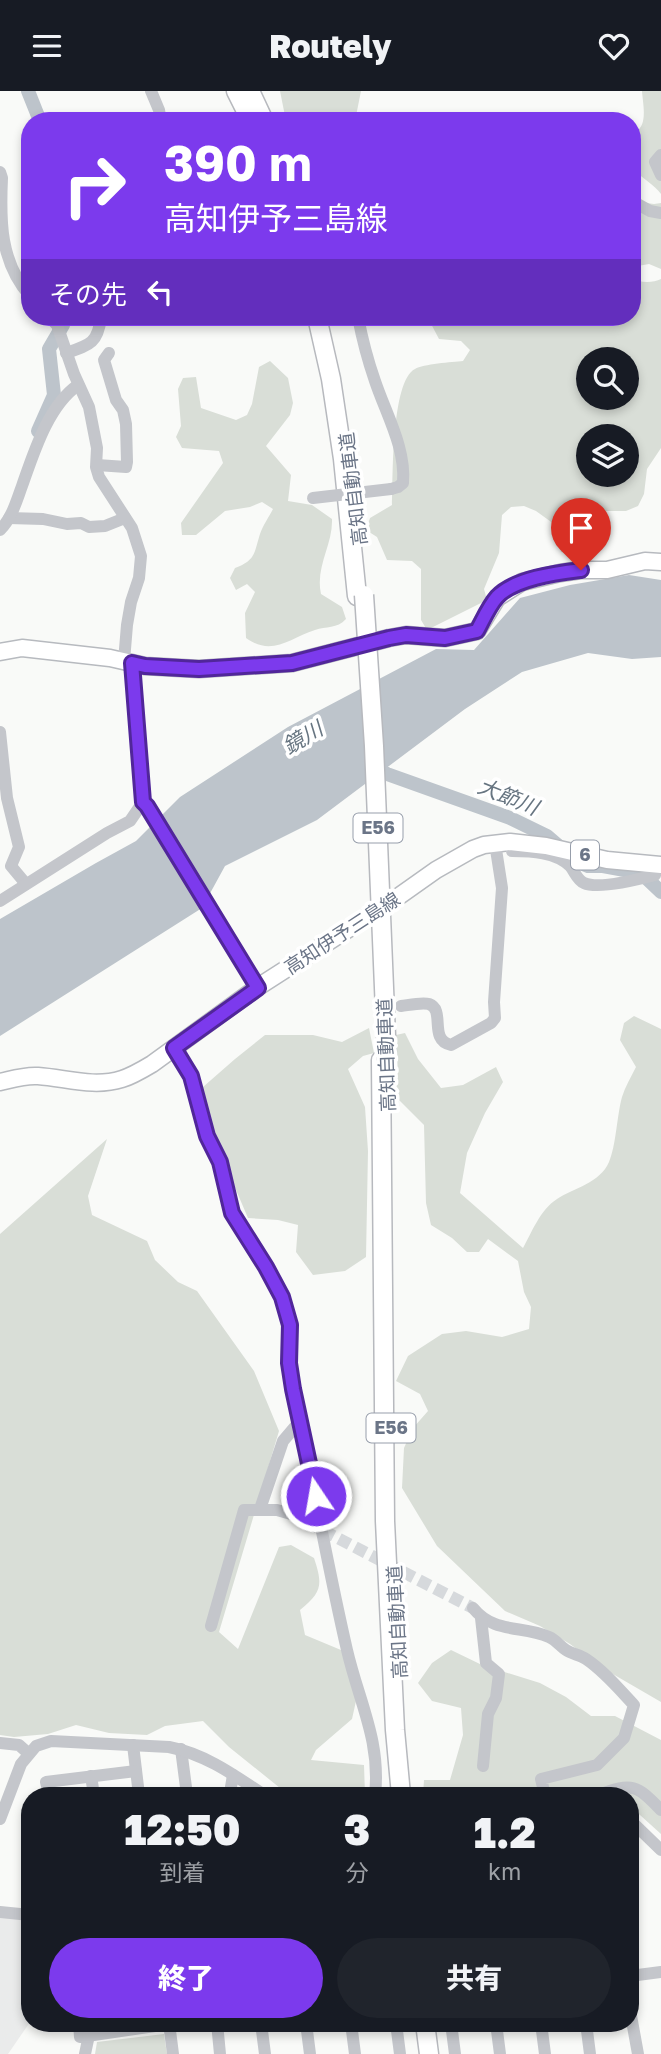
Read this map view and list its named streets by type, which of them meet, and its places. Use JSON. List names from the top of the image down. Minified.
{"streets":{"highway":["高知自動車道","E56"],"main road":["6","高知伊予三島線"]},"crossings":[["高知自動車道","E56"]],"water":["鏡川","大節川"],"page":{"header":"Routely","turn":["390 m","高知伊予三島線"],"then":"その先","eta":["12:50","到着","3","分","1.2","km"],"buttons":["終了","共有"]}}
